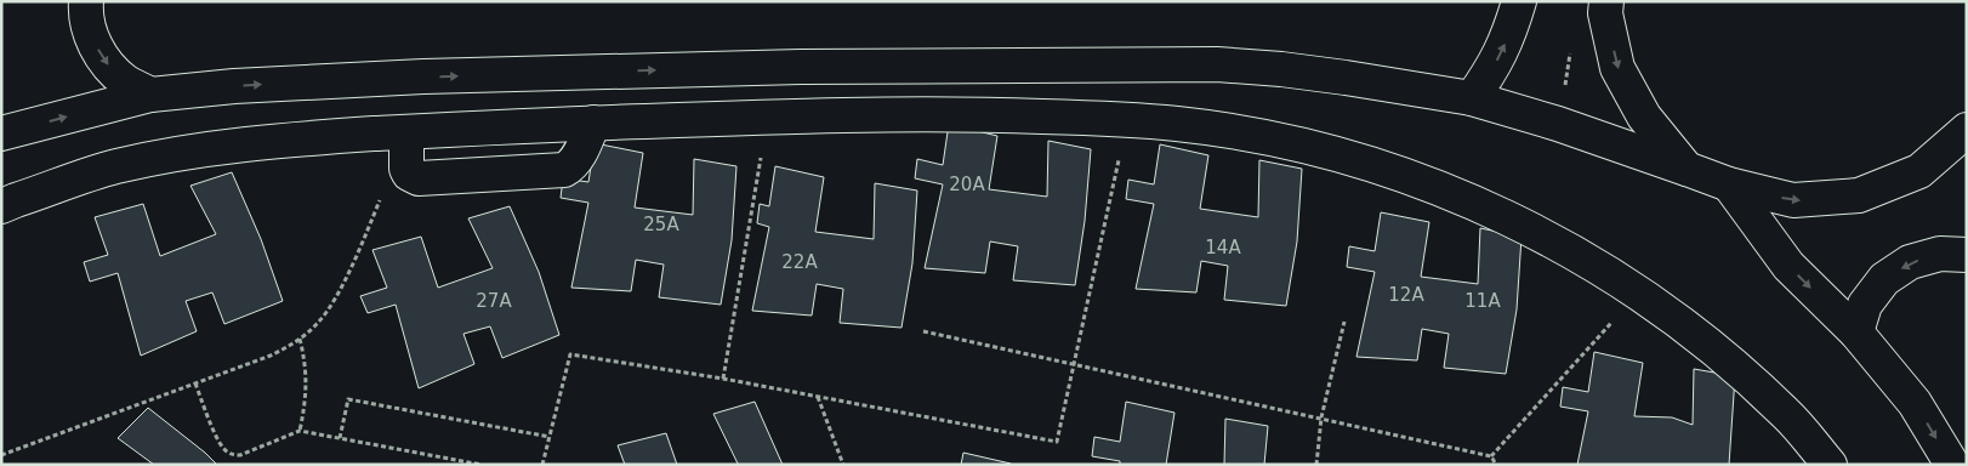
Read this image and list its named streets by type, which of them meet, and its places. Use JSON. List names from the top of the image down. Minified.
{"house_numbers":["20A","25A","14A","22A","12A","27A","11A"]}
